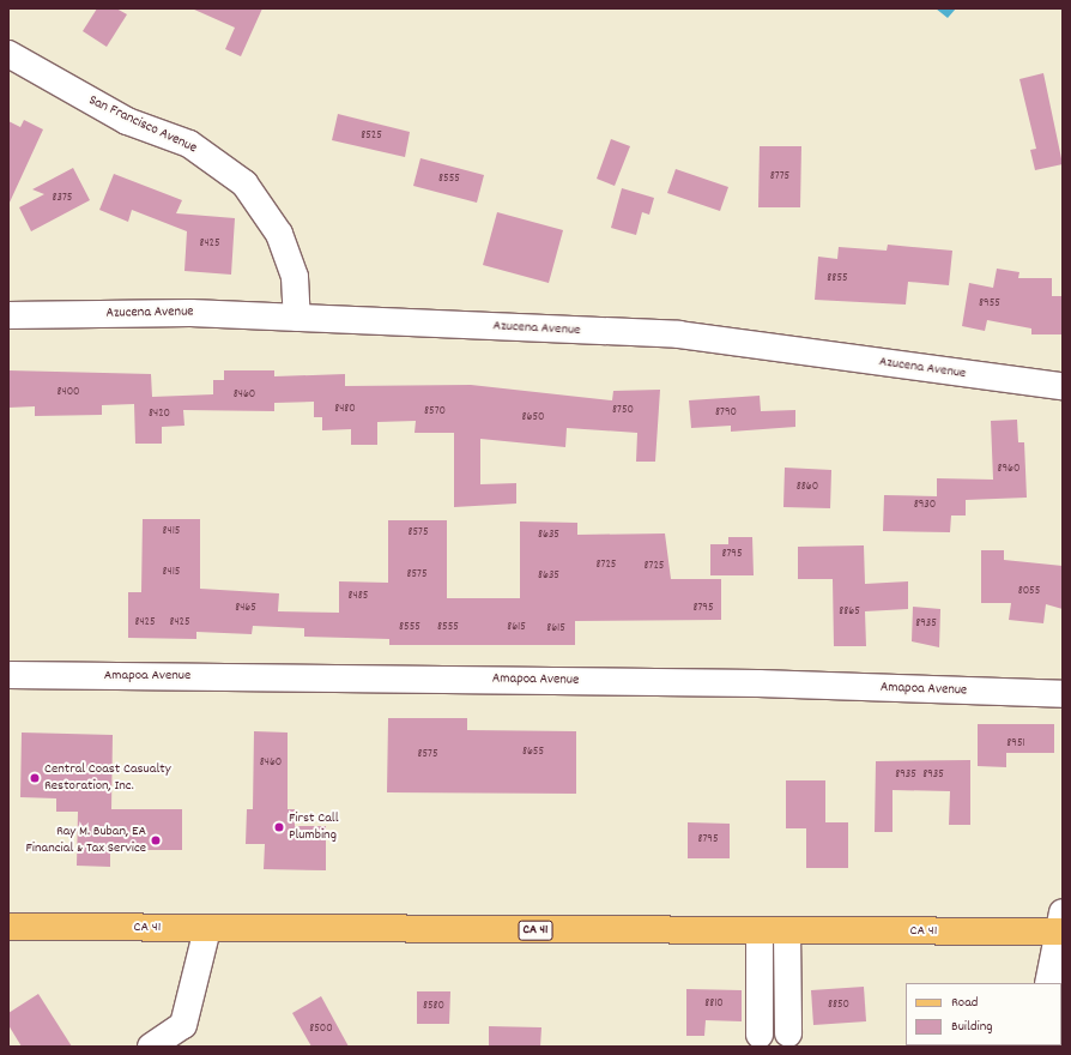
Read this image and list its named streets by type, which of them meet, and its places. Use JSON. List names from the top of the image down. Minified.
{"streets":{"main road":["CA 41"],"street":["San Francisco Avenue","Azucena Avenue","Amapoa Avenue"]},"crossings":[["San Francisco Avenue","Azucena Avenue"]],"places":["Central Coast Casualty Restoration, Inc.","First Call Plumbing","Ray M. Buban, EA Financial & Tax Service"],"house_numbers":["8525","8775","8555","8375","8425","8855","8955","8400","8460","8480","8750","8570","8790","8420","8650","8960","8860","8930","8415","8575","8635","8795","8725","8725","8415","8575","8635","8055","8485","8465","8795","8865","8425","8425","8935","8555","8555","8615","8615","8951","8655","8575","8460","8935","8935","8795","8810","8850","8580","8500"],"legend":["Road","Building"]}
